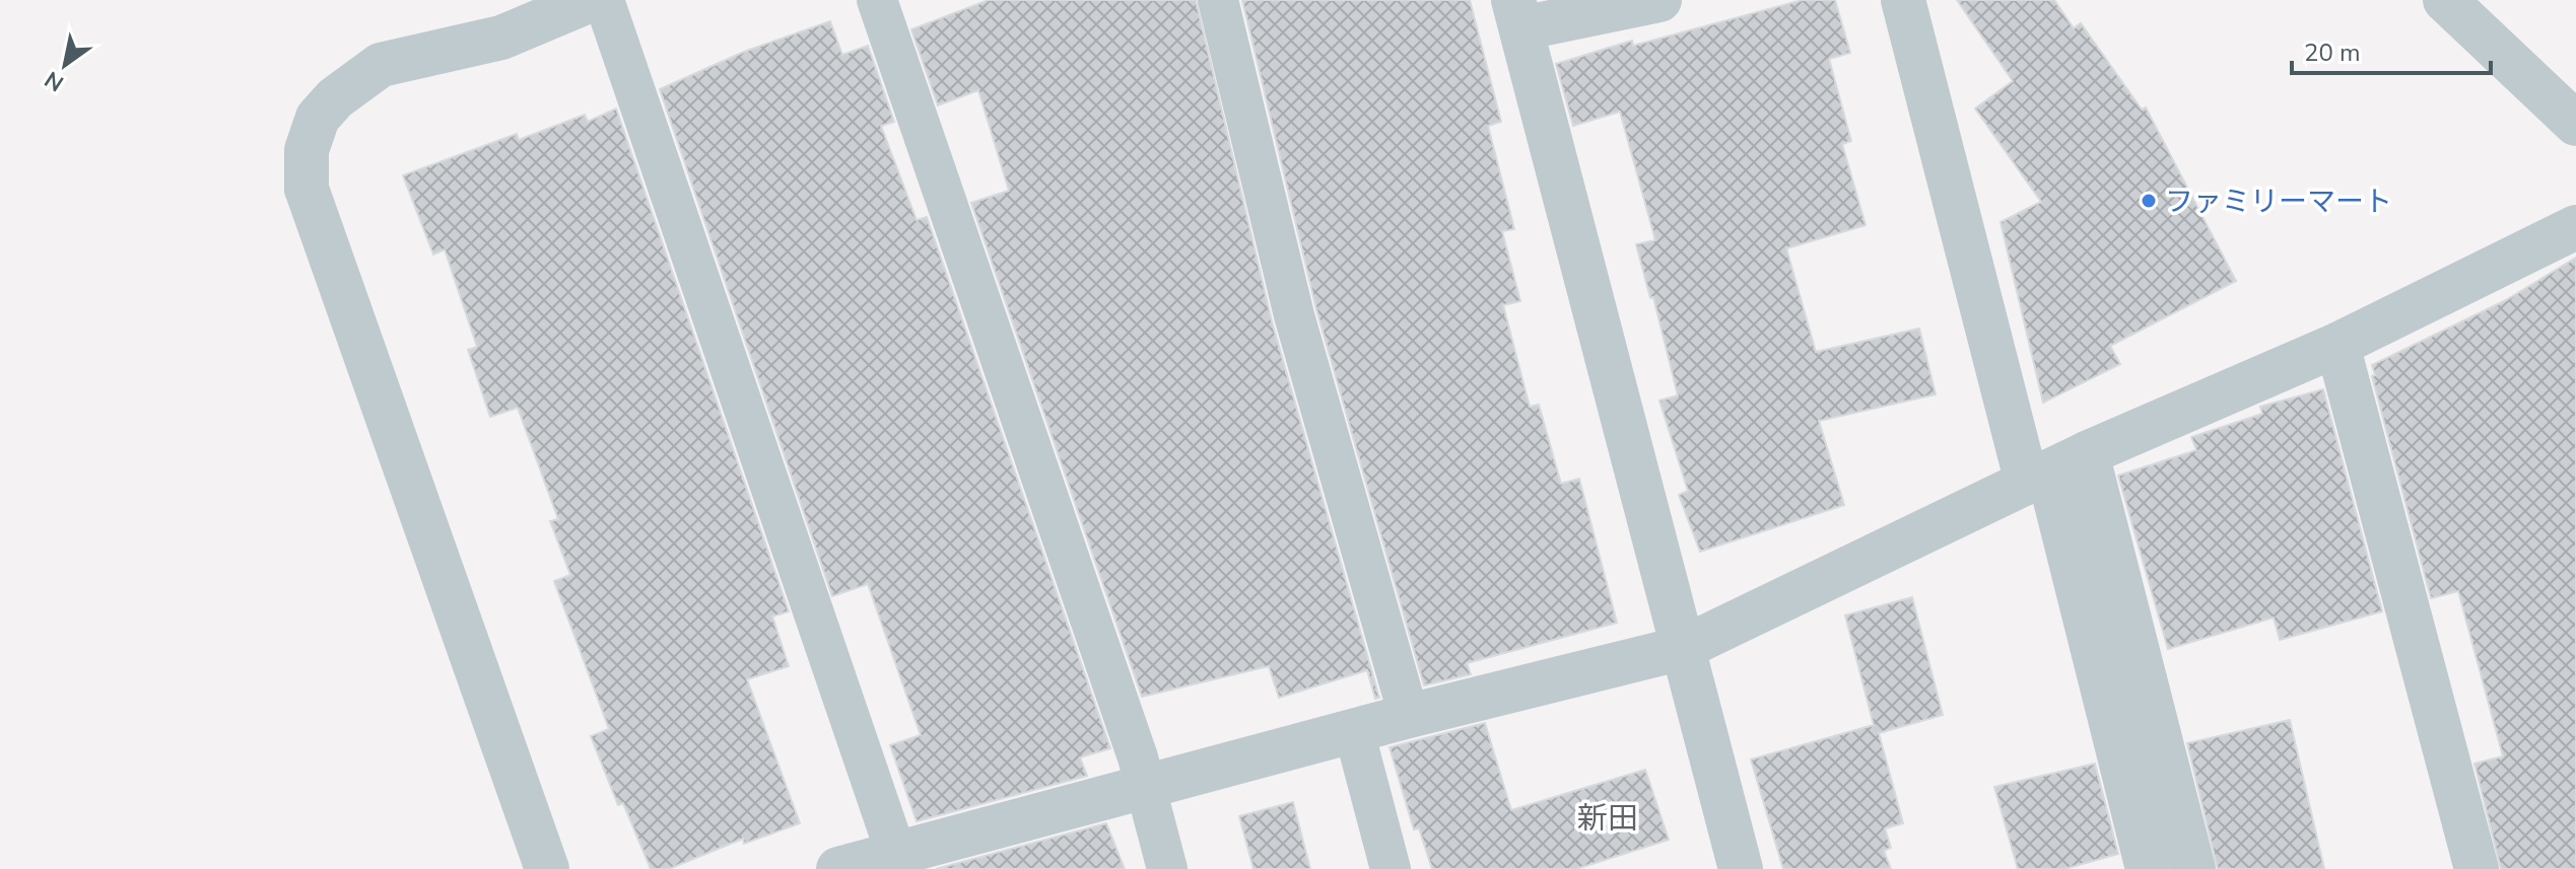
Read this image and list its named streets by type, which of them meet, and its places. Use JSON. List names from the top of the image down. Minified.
{"districts":["新田"],"places":["ファミリーマート"],"scale_bar":"20 m","north":"bottom left"}
